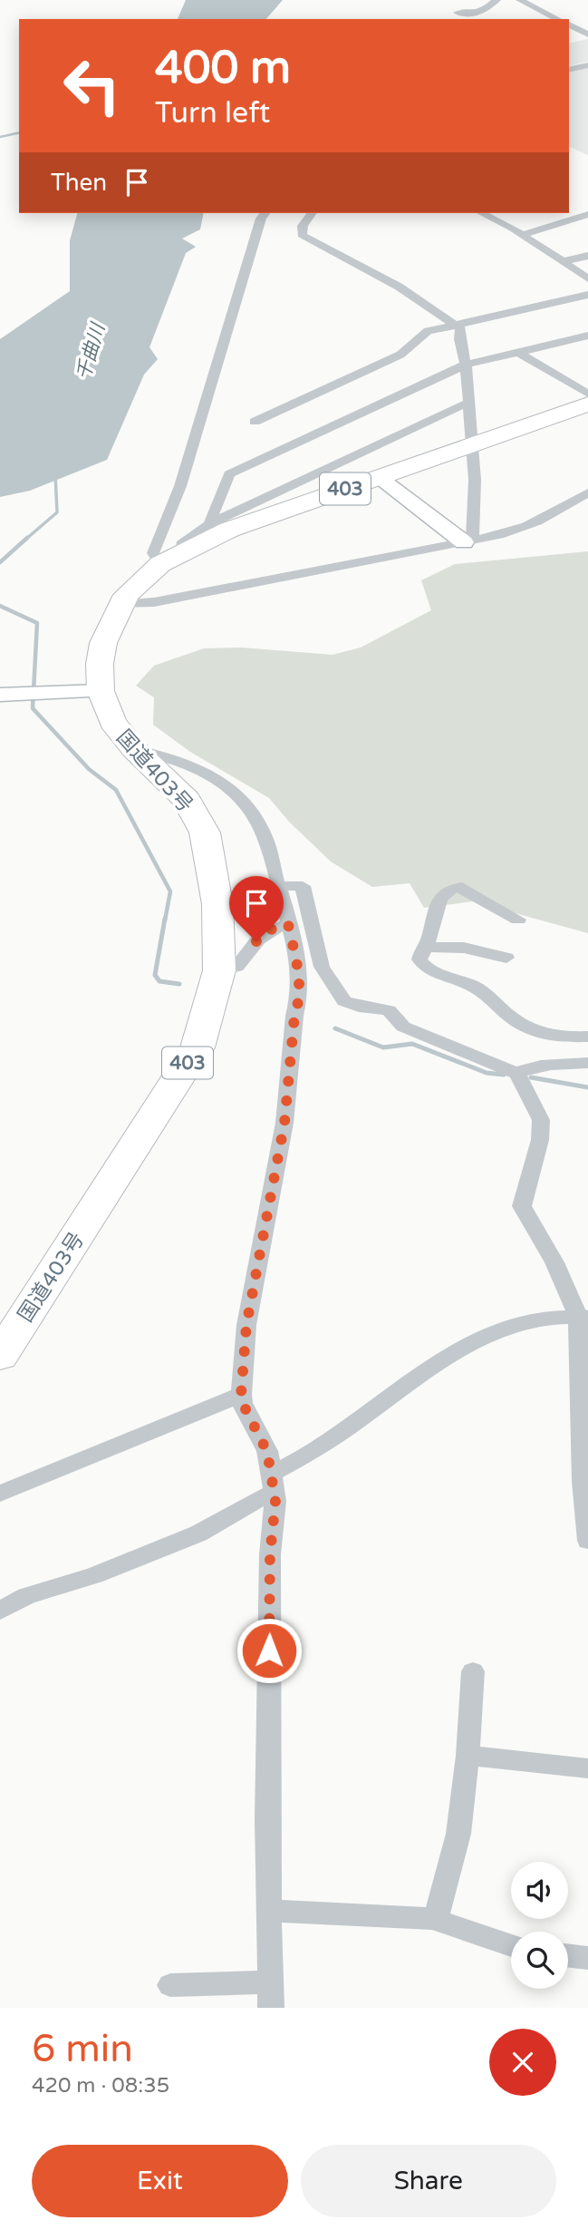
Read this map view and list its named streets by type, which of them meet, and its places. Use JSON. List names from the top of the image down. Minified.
{"streets":{"highway":["403","国道403号"]},"water":["千曲川"],"page":{"turn":["400 m","Turn left"],"then":"Then","heading":["6 min","420 m · 08:35"],"buttons":["Exit","Share"]}}
